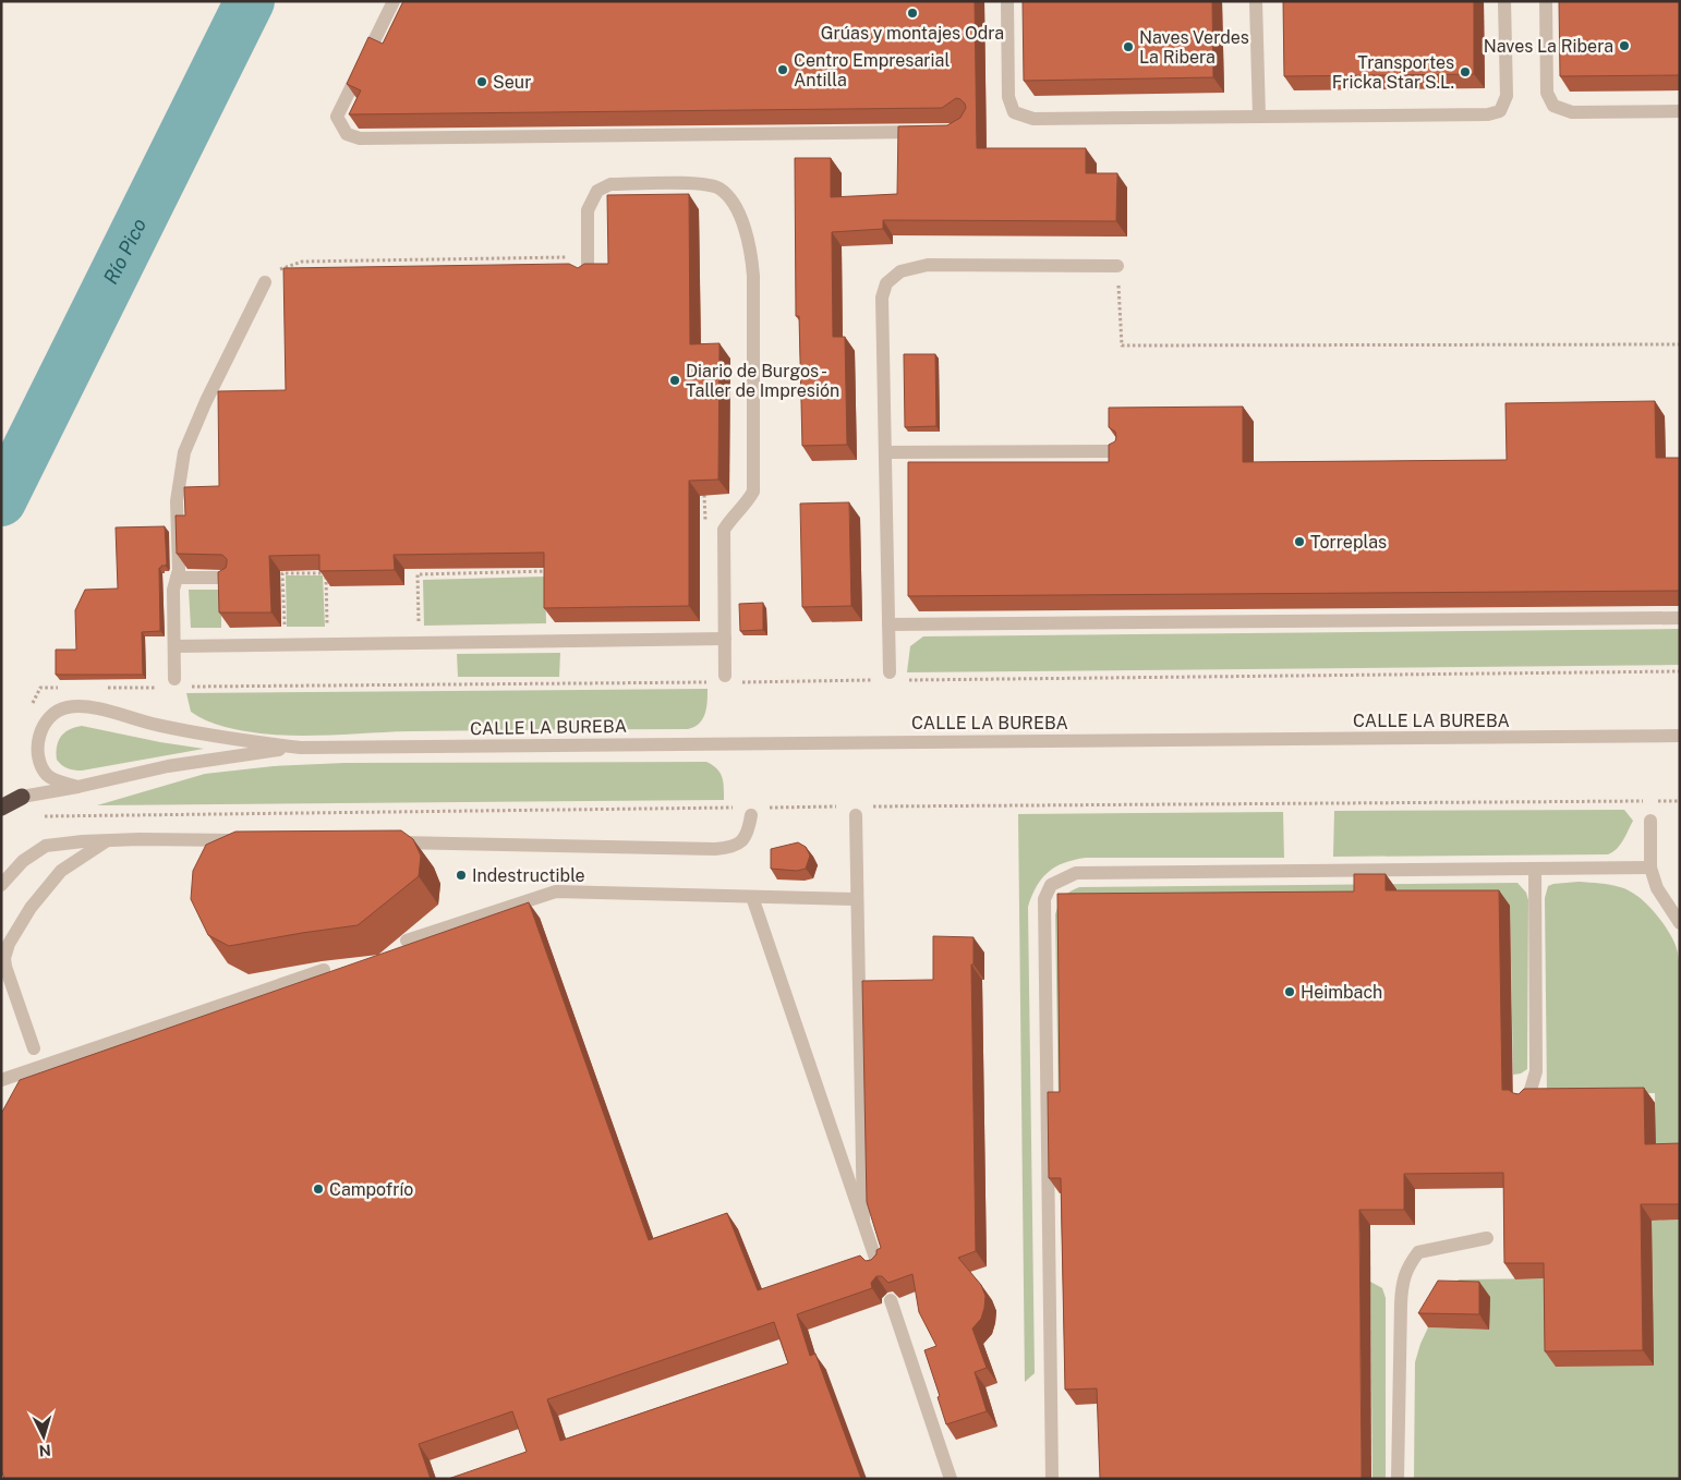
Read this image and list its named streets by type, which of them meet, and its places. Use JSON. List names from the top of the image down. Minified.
{"streets":{"street":["CALLE LA BUREBA"]},"water":["Río Pico"],"places":["Grúas y montajes Odra","Naves La Ribera","Naves Verdes La Ribera","Centro Empresarial Antilla","Transportes Fricka Star S.L.","Seur","Diario de Burgos - Taller de Impresión","Torreplas","Indestructible","Heimbach","Campofrío"],"north":"bottom"}
